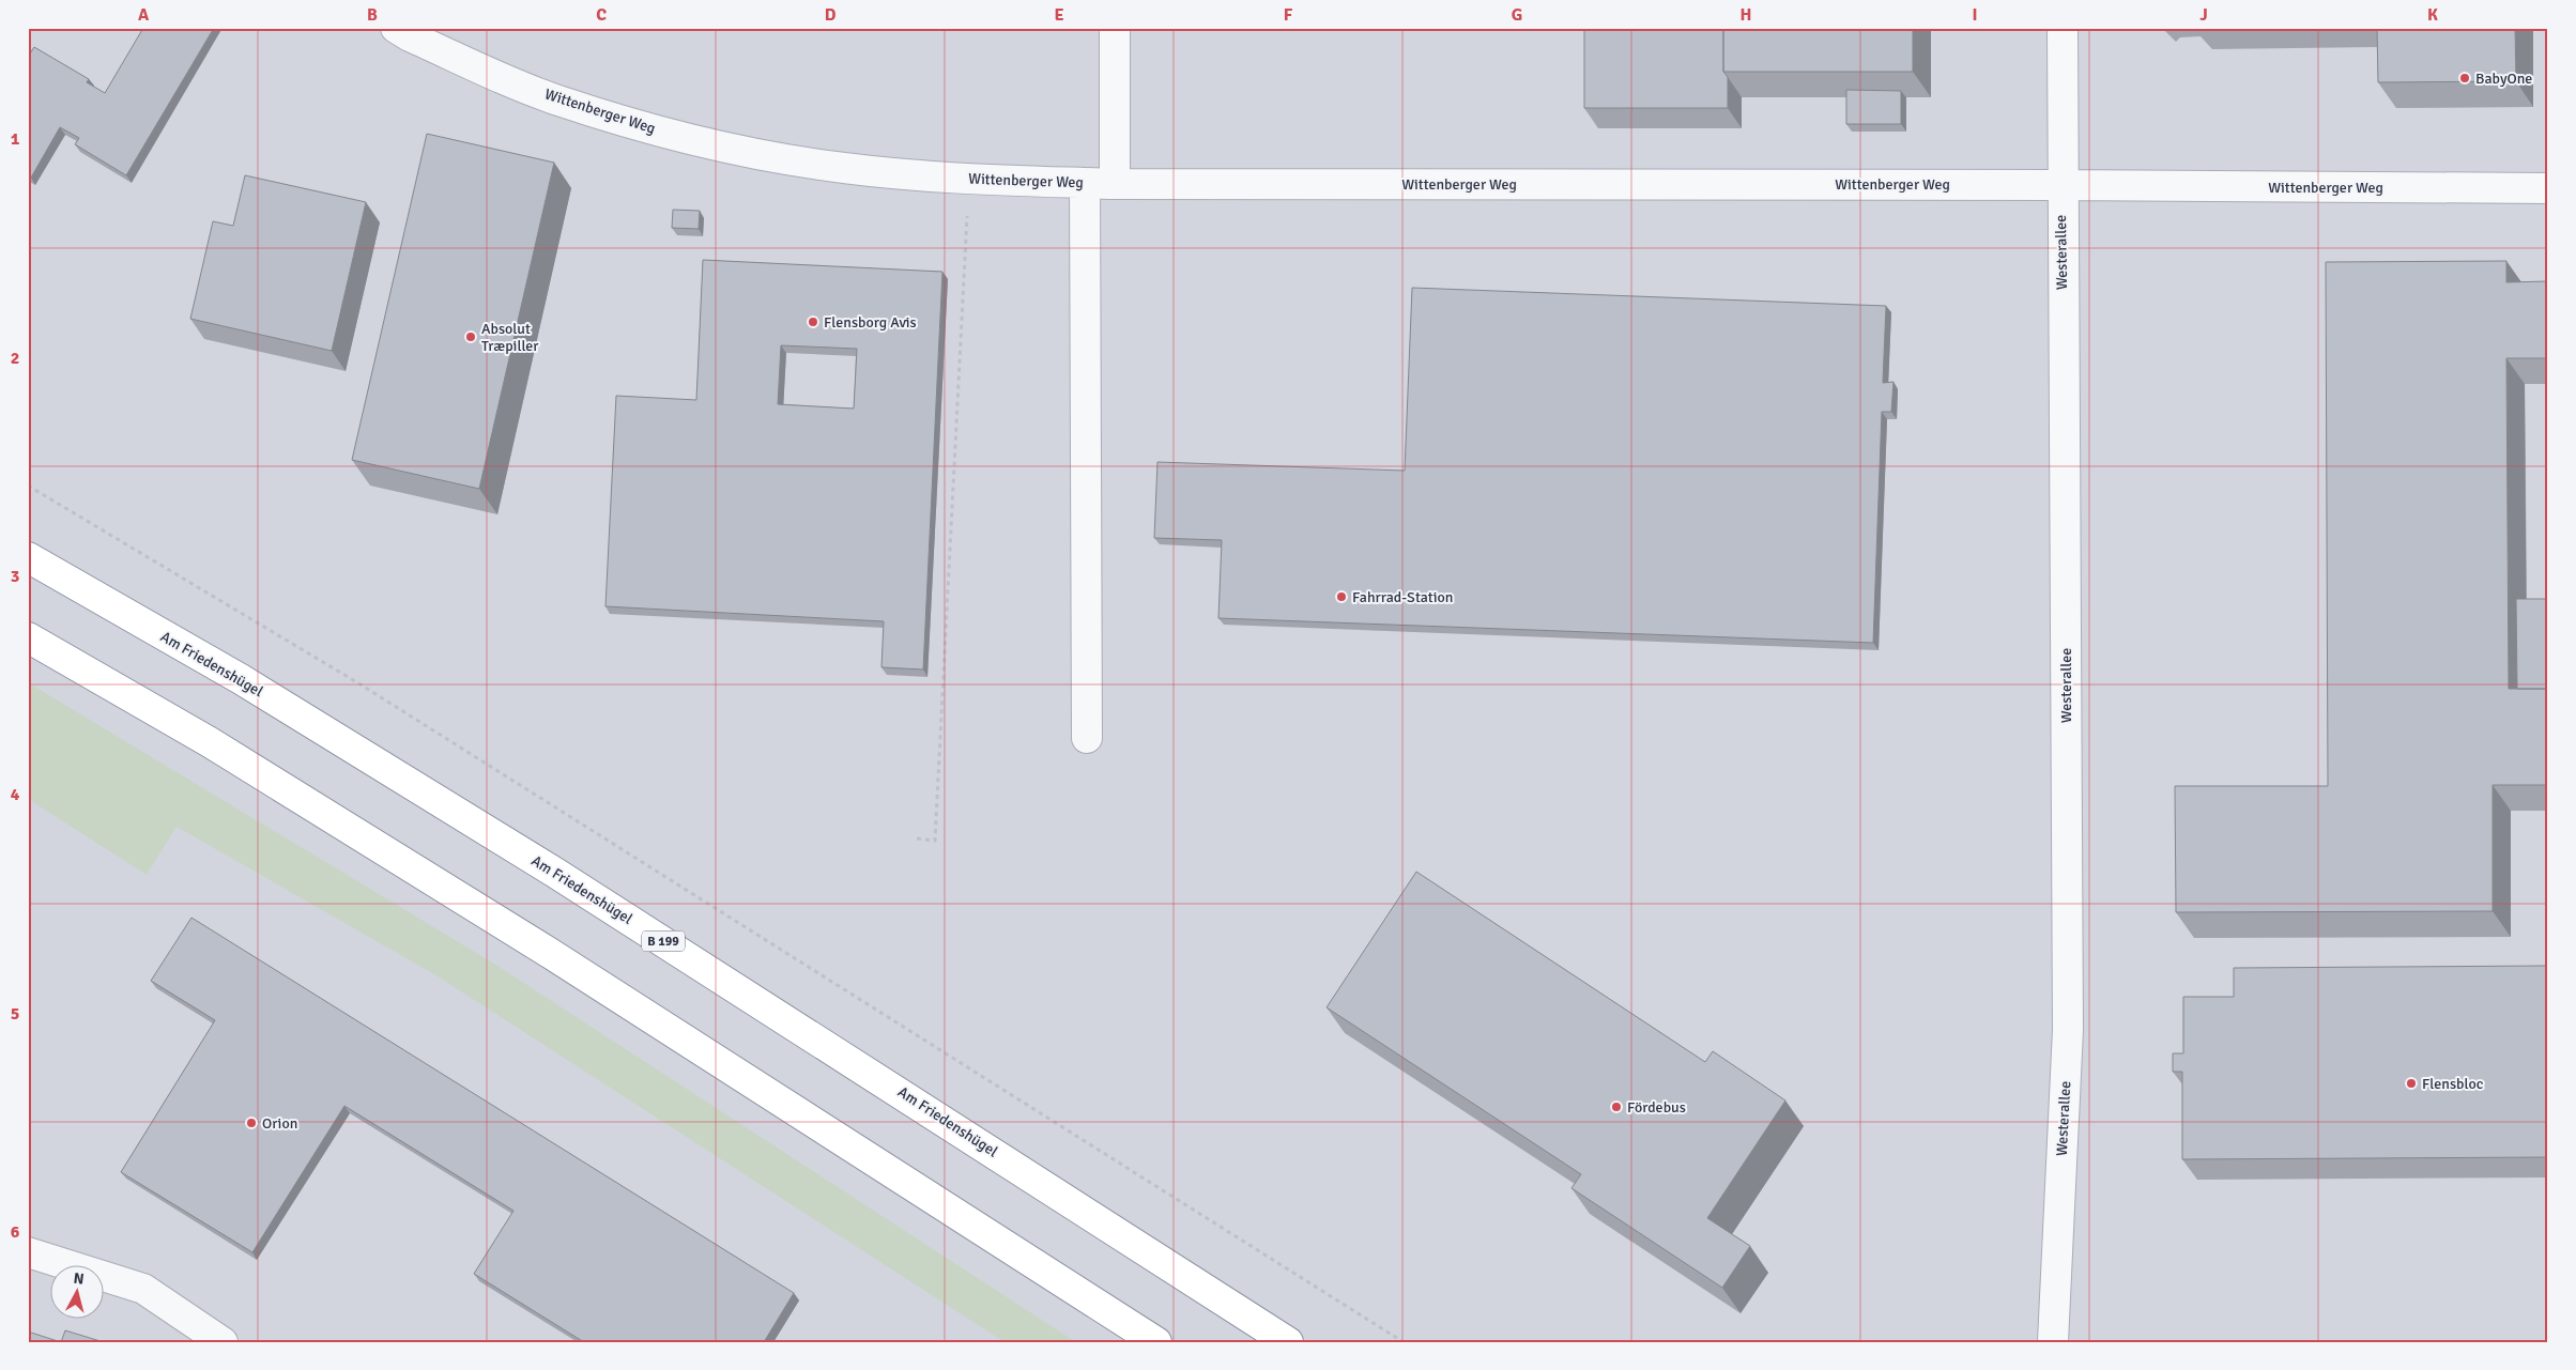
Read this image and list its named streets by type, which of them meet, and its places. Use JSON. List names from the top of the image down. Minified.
{"streets":{"highway":["Am Friedenshügel","B 199"],"street":["Wittenberger Weg","Westerallee"]},"crossings":[["Wittenberger Weg","Westerallee"]],"places":["BabyOne","Flensborg Avis","Absolut Træpiller","Fahrrad-Station","Flensbloc","Fördebus","Orion"],"north":"top","grid":{"columns":["A","B","C","D","E","F","G","H","I","J","K"],"rows":["1","2","3","4","5","6"]}}
